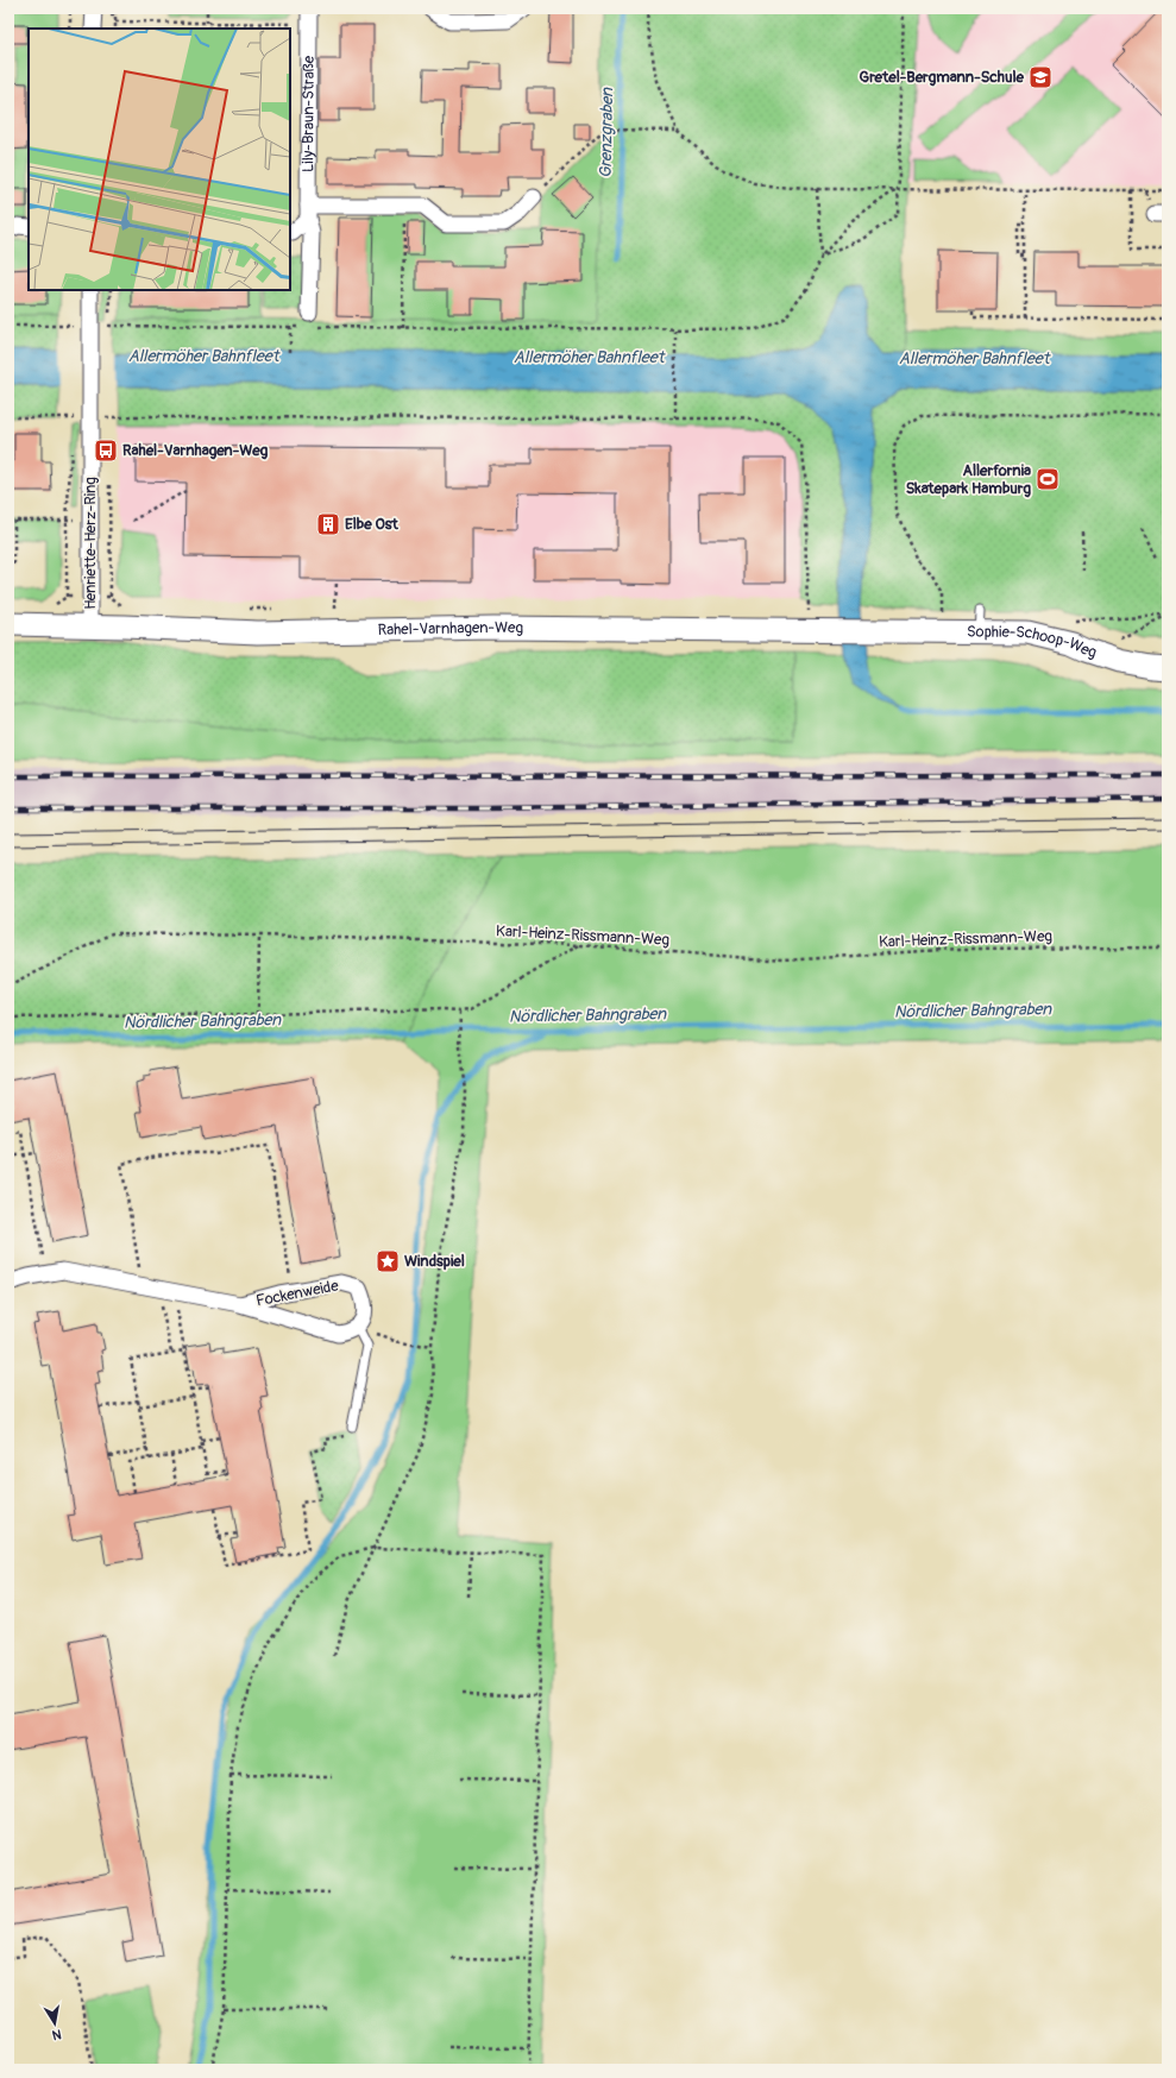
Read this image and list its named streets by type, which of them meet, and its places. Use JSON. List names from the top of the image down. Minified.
{"streets":{"street":["Lily-Braun-Straße","Henriette-Herz-Ring","Rahel-Varnhagen-Weg","Sophie-Schoop-Weg","Fockenweide"],"path":["Karl-Heinz-Rissmann-Weg"]},"crossings":[["Henriette-Herz-Ring","Rahel-Varnhagen-Weg"],["Rahel-Varnhagen-Weg","Sophie-Schoop-Weg"]],"water":["Grenzgraben","Allermöher Bahnfleet","Nördlicher Bahngraben"],"places":{"school or university":["Gretel-Bergmann-Schule"],"bus stop":["Rahel-Varnhagen-Weg"],"sports":["Allerfornia Skatepark Hamburg"],"building":["Elbe Ost"],"place":["Windspiel"]},"north":"bottom"}
